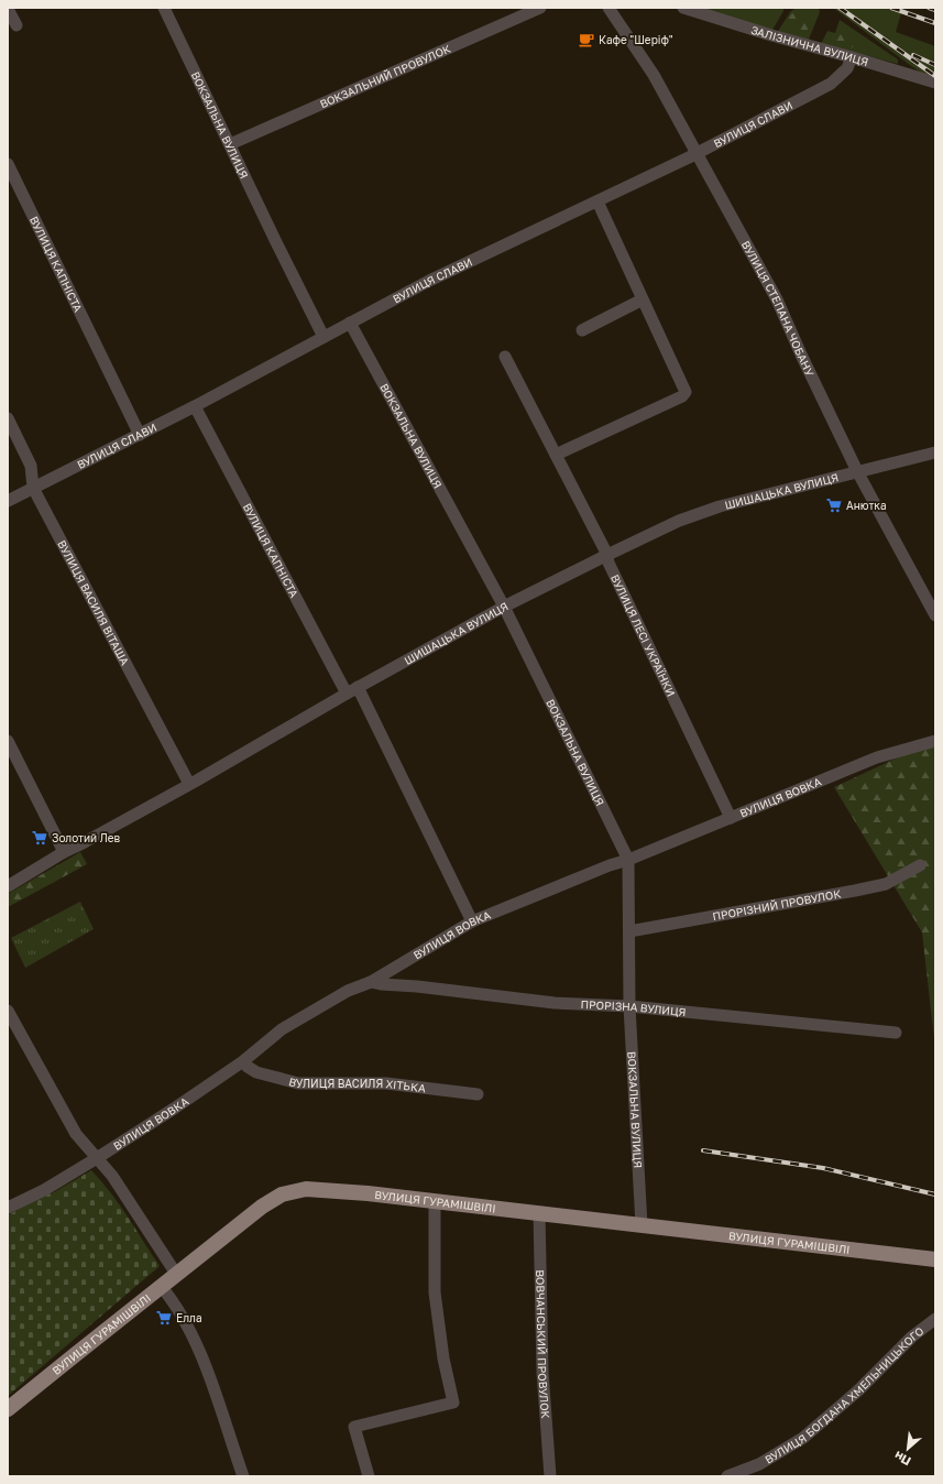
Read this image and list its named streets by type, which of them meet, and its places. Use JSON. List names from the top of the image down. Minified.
{"streets":{"main road":["ВУЛИЦЯ ГУРАМІШВІЛІ"],"street":["ЗАЛІЗНИЧНА ВУЛИЦЯ","ВОКЗАЛЬНИЙ ПРОВУЛОК","ВУЛИЦЯ СЛАВИ","ВОКЗАЛЬНА ВУЛИЦЯ","ВУЛИЦЯ КАПНІСТА","ВУЛИЦЯ СТЕПАНА ЧОБАНУ","ШИШАЦЬКА ВУЛИЦЯ","ВУЛИЦЯ ВАСИЛЯ ВІТАША","ВУЛИЦЯ ЛЕСІ УКРАЇНКИ","ВУЛИЦЯ ВОВКА","ПРОРІЗНИЙ ПРОВУЛОК","ПРОРІЗНА ВУЛИЦЯ","ВУЛИЦЯ ВАСИЛЯ ХІТЬКА","ВОВЧАНСЬКИЙ ПРОВУЛОК","ВУЛИЦЯ БОГДАНА ХМЕЛЬНИЦЬКОГО"]},"crossings":[["ЗАЛІЗНИЧНА ВУЛИЦЯ","ВУЛИЦЯ СЛАВИ"],["ВОКЗАЛЬНИЙ ПРОВУЛОК","ВОКЗАЛЬНА ВУЛИЦЯ"],["ВУЛИЦЯ СЛАВИ","ВОКЗАЛЬНА ВУЛИЦЯ"],["ВУЛИЦЯ СЛАВИ","ВУЛИЦЯ КАПНІСТА"],["ВУЛИЦЯ СЛАВИ","ВУЛИЦЯ СТЕПАНА ЧОБАНУ"],["ВУЛИЦЯ СЛАВИ","ВУЛИЦЯ ВАСИЛЯ ВІТАША"],["ВОКЗАЛЬНА ВУЛИЦЯ","ШИШАЦЬКА ВУЛИЦЯ"],["ВОКЗАЛЬНА ВУЛИЦЯ","ВУЛИЦЯ ВОВКА"],["ВОКЗАЛЬНА ВУЛИЦЯ","ПРОРІЗНИЙ ПРОВУЛОК"],["ВОКЗАЛЬНА ВУЛИЦЯ","ПРОРІЗНА ВУЛИЦЯ"],["ВОКЗАЛЬНА ВУЛИЦЯ","ВУЛИЦЯ ГУРАМІШВІЛІ"],["ВУЛИЦЯ КАПНІСТА","ШИШАЦЬКА ВУЛИЦЯ"],["ВУЛИЦЯ СТЕПАНА ЧОБАНУ","ШИШАЦЬКА ВУЛИЦЯ"],["ШИШАЦЬКА ВУЛИЦЯ","ВУЛИЦЯ ВАСИЛЯ ВІТАША"],["ШИШАЦЬКА ВУЛИЦЯ","ВУЛИЦЯ ЛЕСІ УКРАЇНКИ"],["ВУЛИЦЯ ЛЕСІ УКРАЇНКИ","ВУЛИЦЯ ВОВКА"],["ВУЛИЦЯ ВОВКА","ПРОРІЗНА ВУЛИЦЯ"],["ВУЛИЦЯ ВОВКА","ВУЛИЦЯ ВАСИЛЯ ХІТЬКА"],["ВУЛИЦЯ ГУРАМІШВІЛІ","ВОВЧАНСЬКИЙ ПРОВУЛОК"]],"places":{"cafe":["Кафе \"Шеріф\""],"supermarket":["Анютка","Золотий Лев","Елла"]},"north":"bottom left"}
